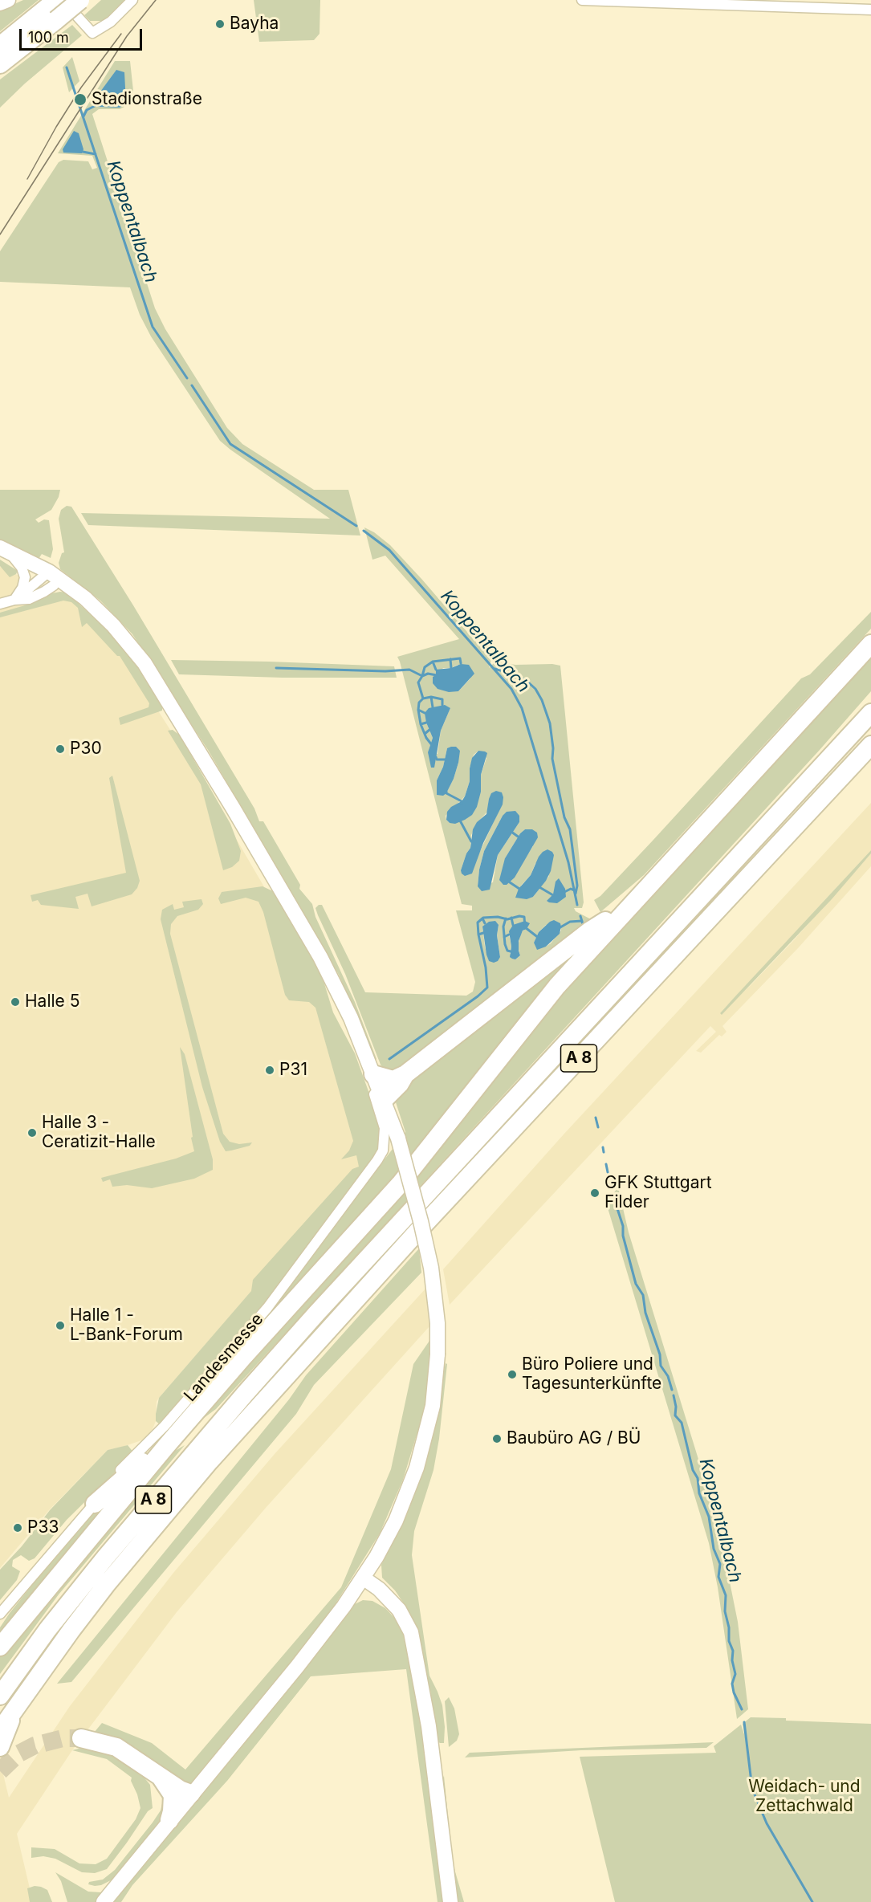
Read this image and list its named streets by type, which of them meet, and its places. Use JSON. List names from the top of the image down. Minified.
{"streets":{"highway":["A 8"],"street":["Landesmesse"]},"water":["Koppentalbach"],"parks":["Weidach- und Zettachwald"],"places":["Bayha","Stadionstraße","P30","Halle 5","P31","Halle 3 - Ceratizit-Halle","GFK Stuttgart Filder","Halle 1 - L-Bank-Forum","Büro Poliere und Tagesunterkünfte","Baubüro AG / BÜ","P33"],"scale_bar":"100 m"}
